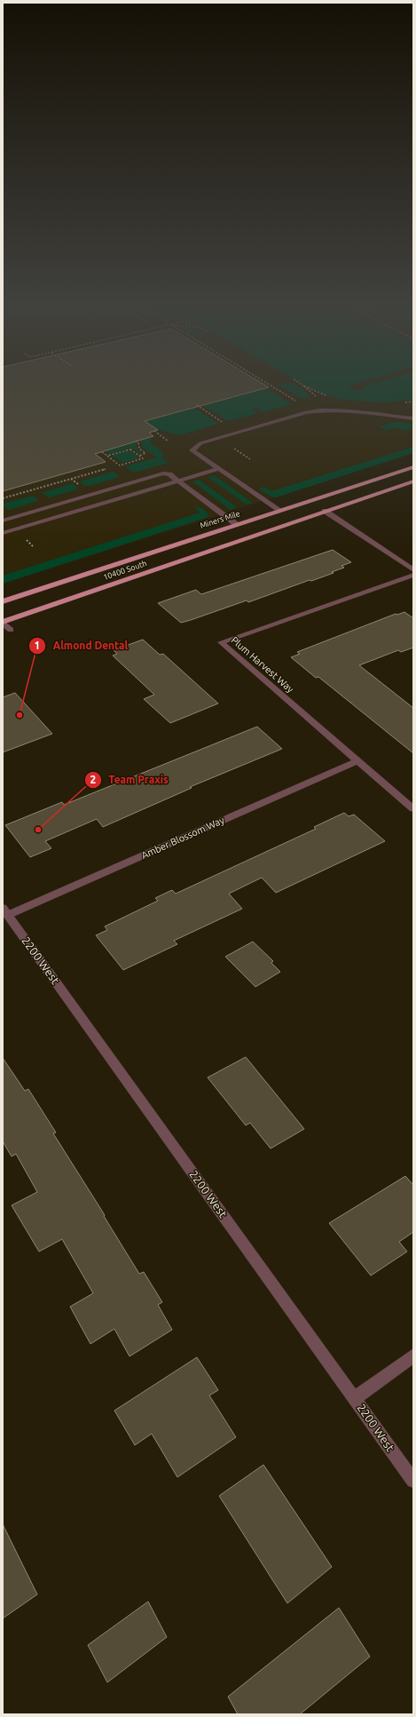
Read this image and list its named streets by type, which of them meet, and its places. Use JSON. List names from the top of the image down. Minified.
{"streets":{"main road":["Miners Mile","10400 South"],"street":["Plum Harvest Way","Amber Blossom Way","2200 West"]},"crossings":[["Plum Harvest Way","Amber Blossom Way"],["Amber Blossom Way","2200 West"]],"places":["Almond Dental","Team Praxis"]}
